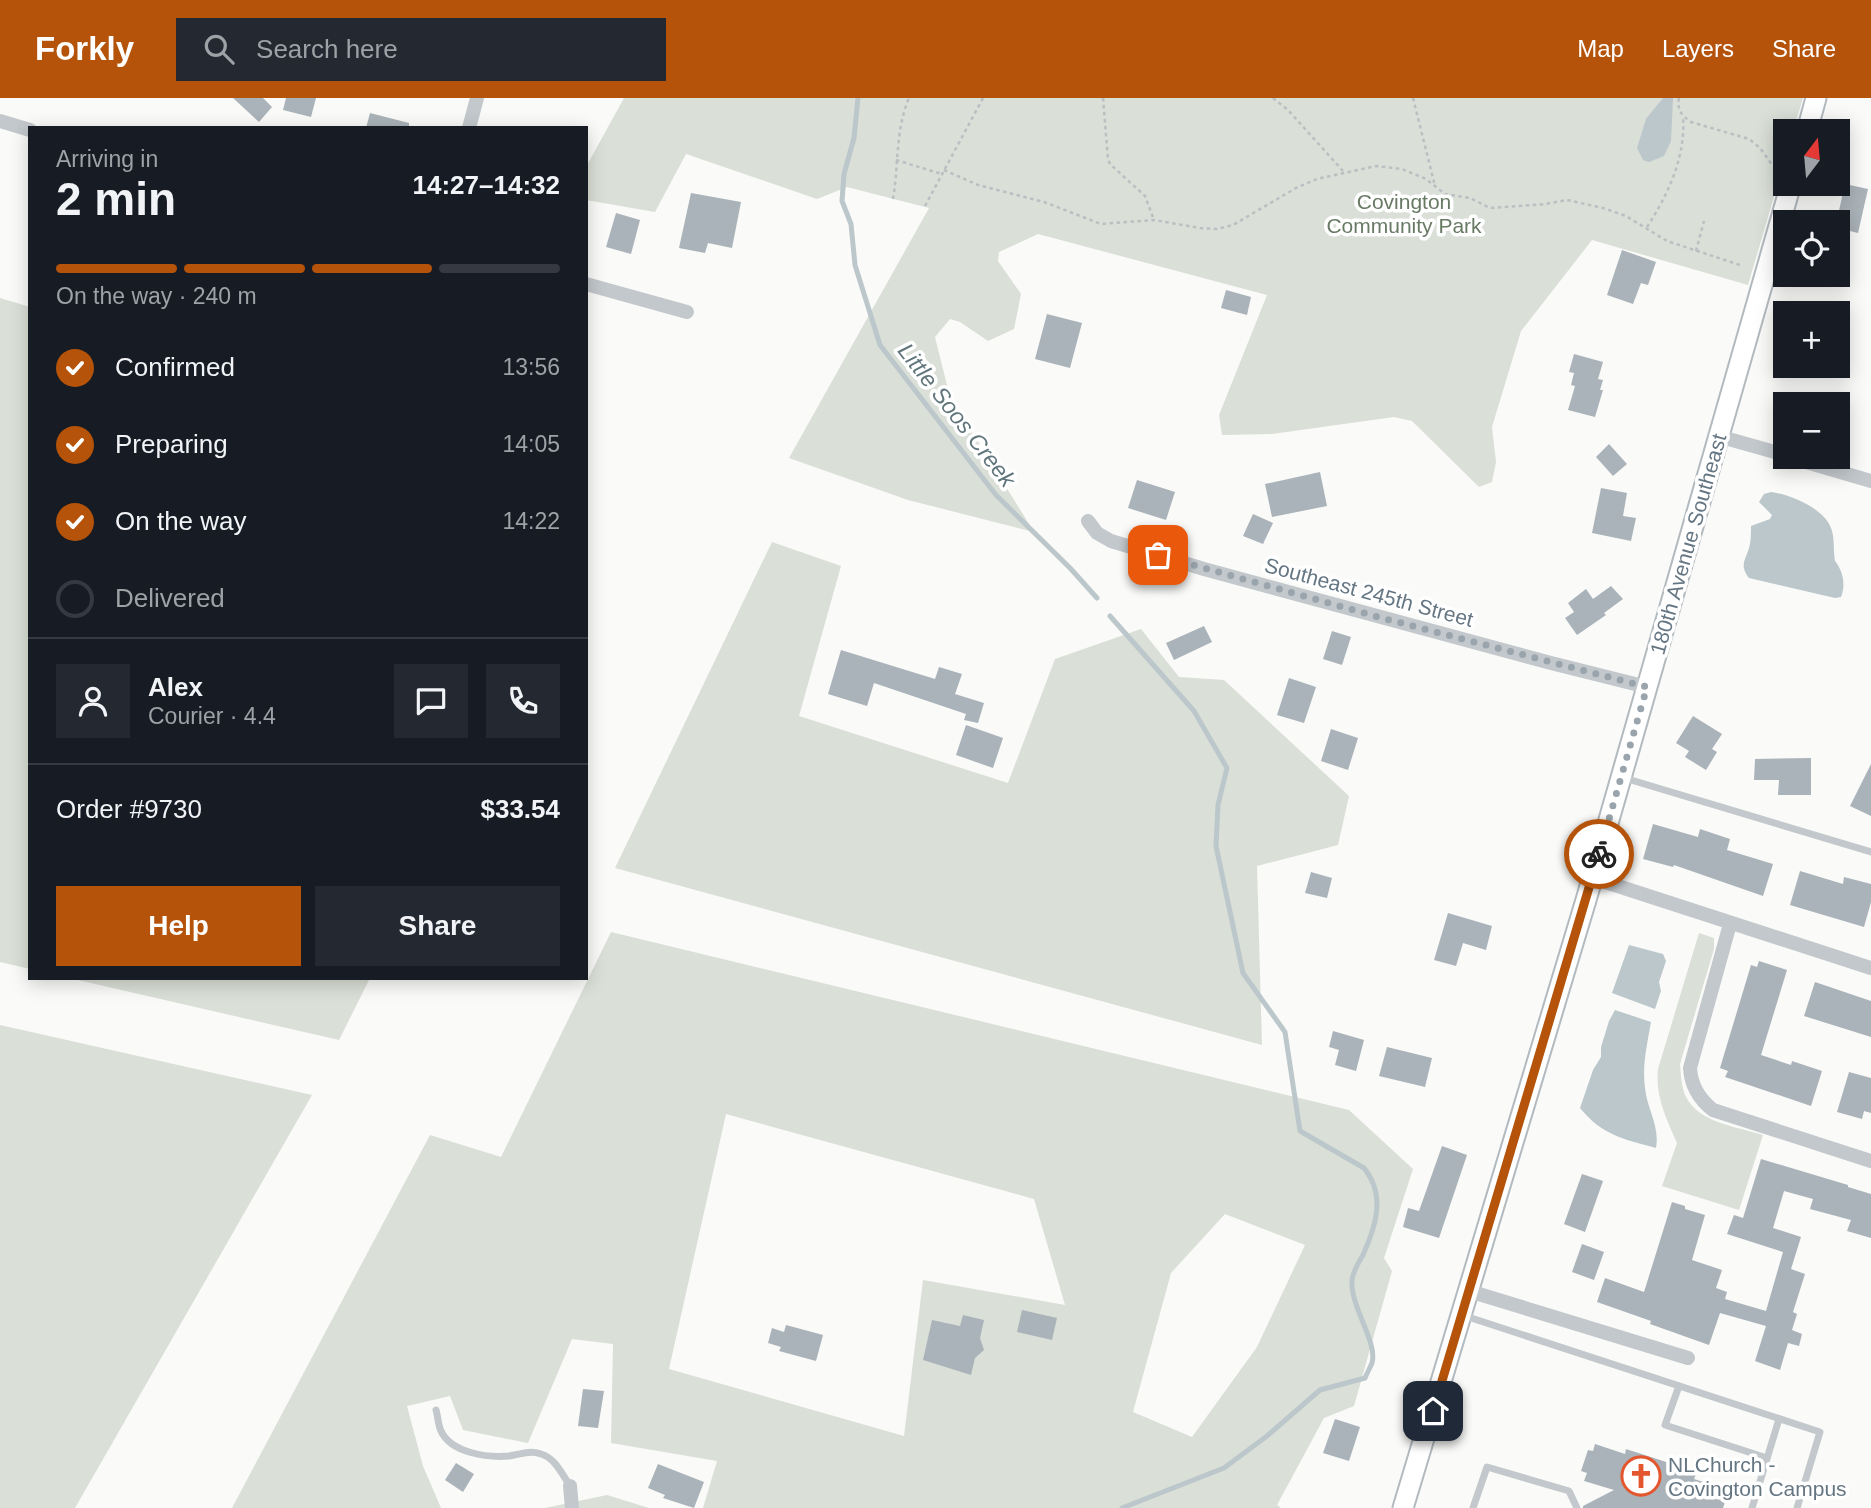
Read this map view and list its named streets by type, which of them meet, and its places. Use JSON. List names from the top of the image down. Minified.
{"streets":{"street":["180th Avenue Southeast","Southeast 245th Street"]},"crossings":[["180th Avenue Southeast","Southeast 245th Street"]],"water":["Little Soos Creek"],"parks":["Covington Community Park"],"places":{"church":["NLChurch - Covington Campus"]},"north":"top","page":{"header":"Forkly","search":"Search here","nav":["Map","Layers","Share"],"map_buttons":["+","−"],"heading":["2 min","Arriving in","14:27–14:32"],"panel":["Alex","Courier · 4.4","Order #9730","$33.54"],"bar":"On the way · 240 m","list":[["Confirmed","13:56"],["Preparing","14:05"],["On the way","14:22"],"Delivered"],"buttons":["Help","Share"]}}
